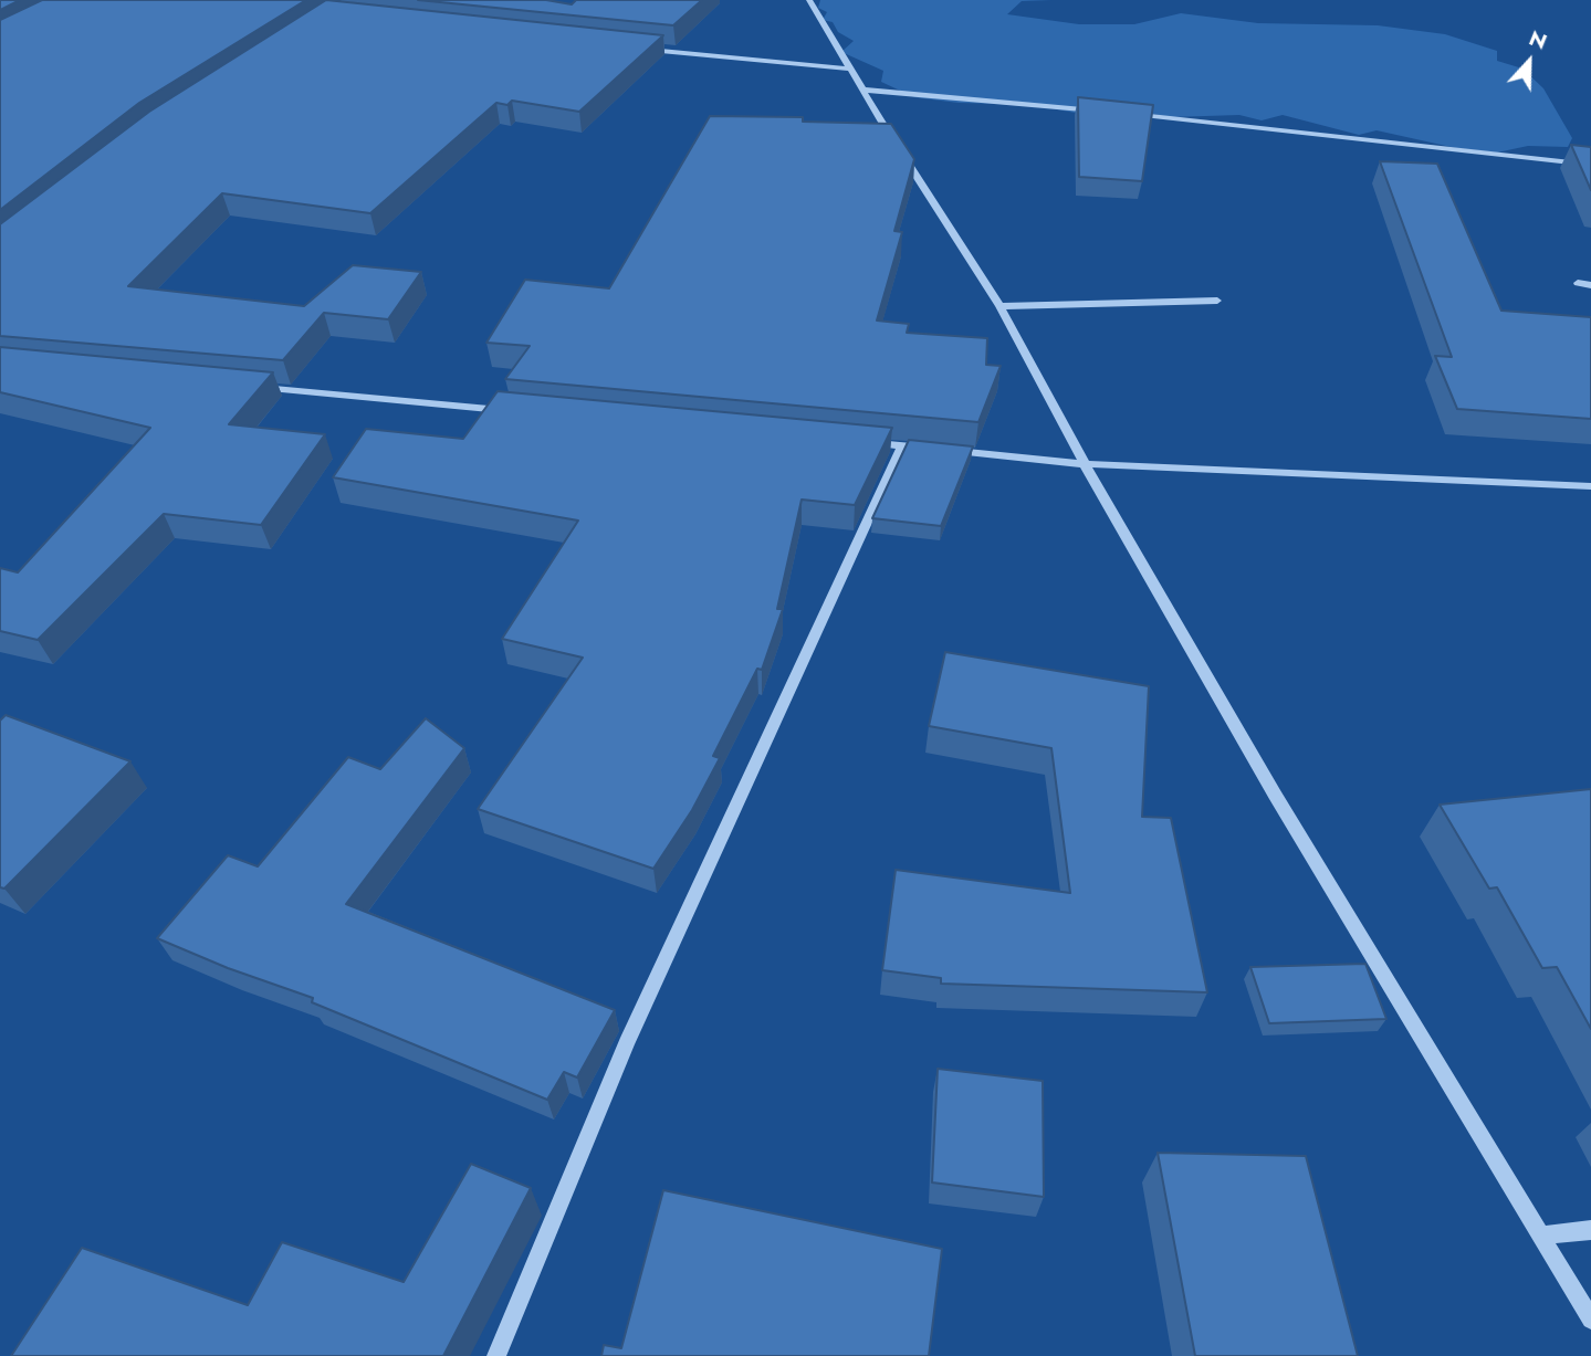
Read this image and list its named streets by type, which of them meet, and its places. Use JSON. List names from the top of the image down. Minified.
{"north":"top"}
